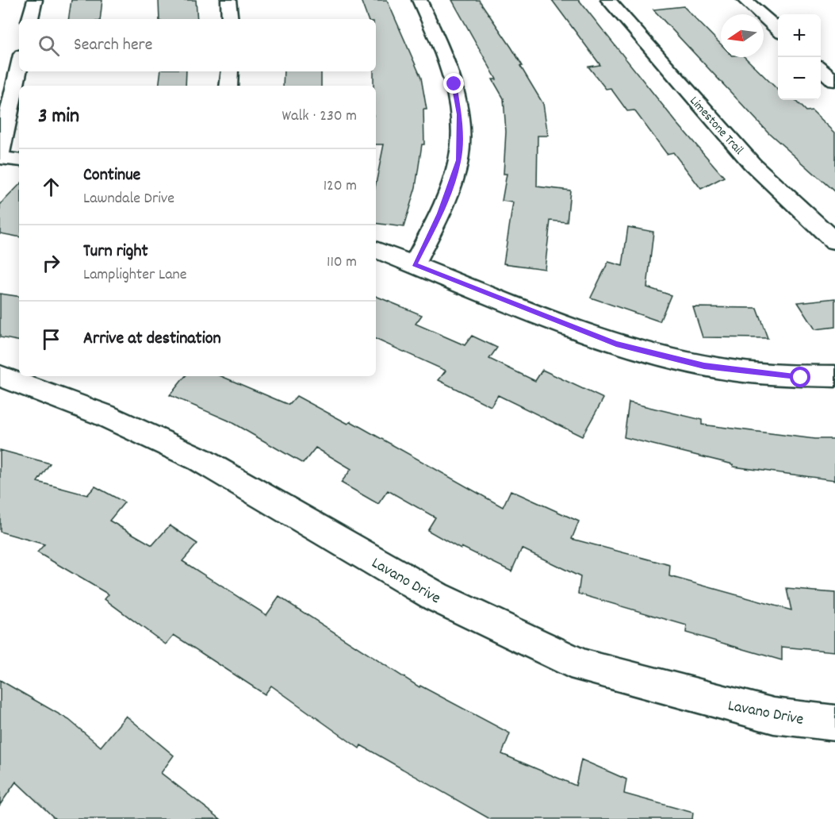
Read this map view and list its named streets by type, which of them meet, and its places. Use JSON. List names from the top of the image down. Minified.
{"streets":{"street":["Limestone Trail","Lavano Drive"]},"north":"left","page":{"map_buttons":["+","−"],"search":"Search here","heading":["3 min","Walk · 230 m"],"list":[["Continue","Lawndale Drive","120 m"],["Turn right","Lamplighter Lane","110 m"],"Arrive at destination"]}}
